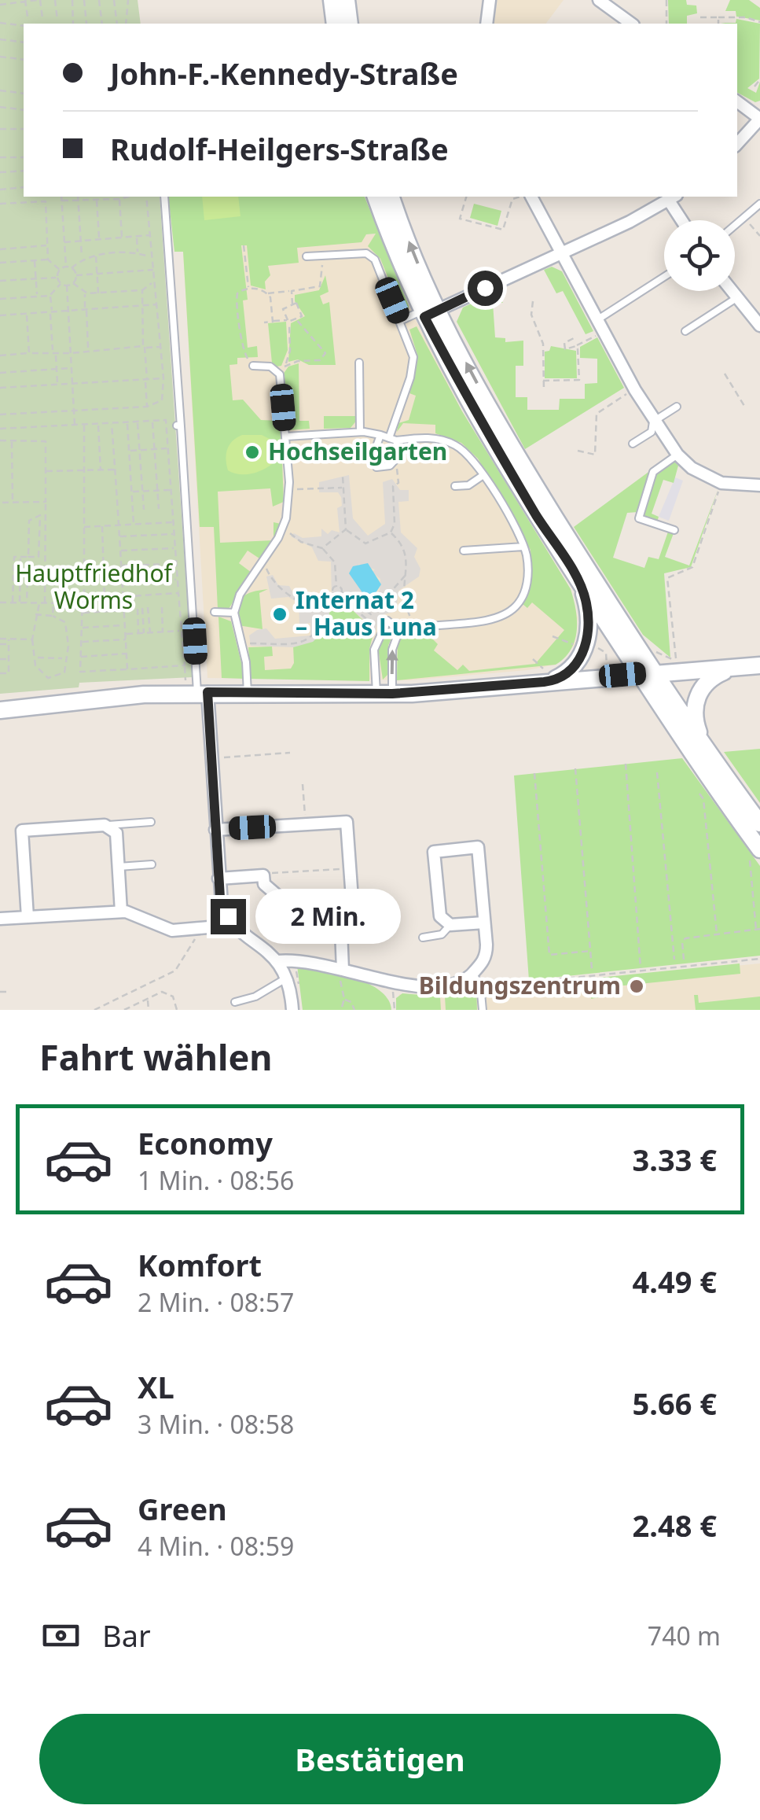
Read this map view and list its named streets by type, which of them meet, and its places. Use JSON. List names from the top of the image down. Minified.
{"parks":["Hauptfriedhof Worms"],"places":["Hochseilgarten","Internat 2 – Haus Luna","Bildungszentrum"],"page":{"banner":["John-F.-Kennedy-Straße","Rudolf-Heilgers-Straße"],"bubble":"2 Min.","heading":"Fahrt wählen","list":[{"name":"Economy","note":"1 Min. · 08:56","value":"3.33 €"},{"name":"Komfort","note":"2 Min. · 08:57","value":"4.49 €"},{"name":"XL","note":"3 Min. · 08:58","value":"5.66 €"},{"name":"Green","note":"4 Min. · 08:59","value":"2.48 €"}],"pay":["Bar","740 m"],"buttons":"Bestätigen"}}
